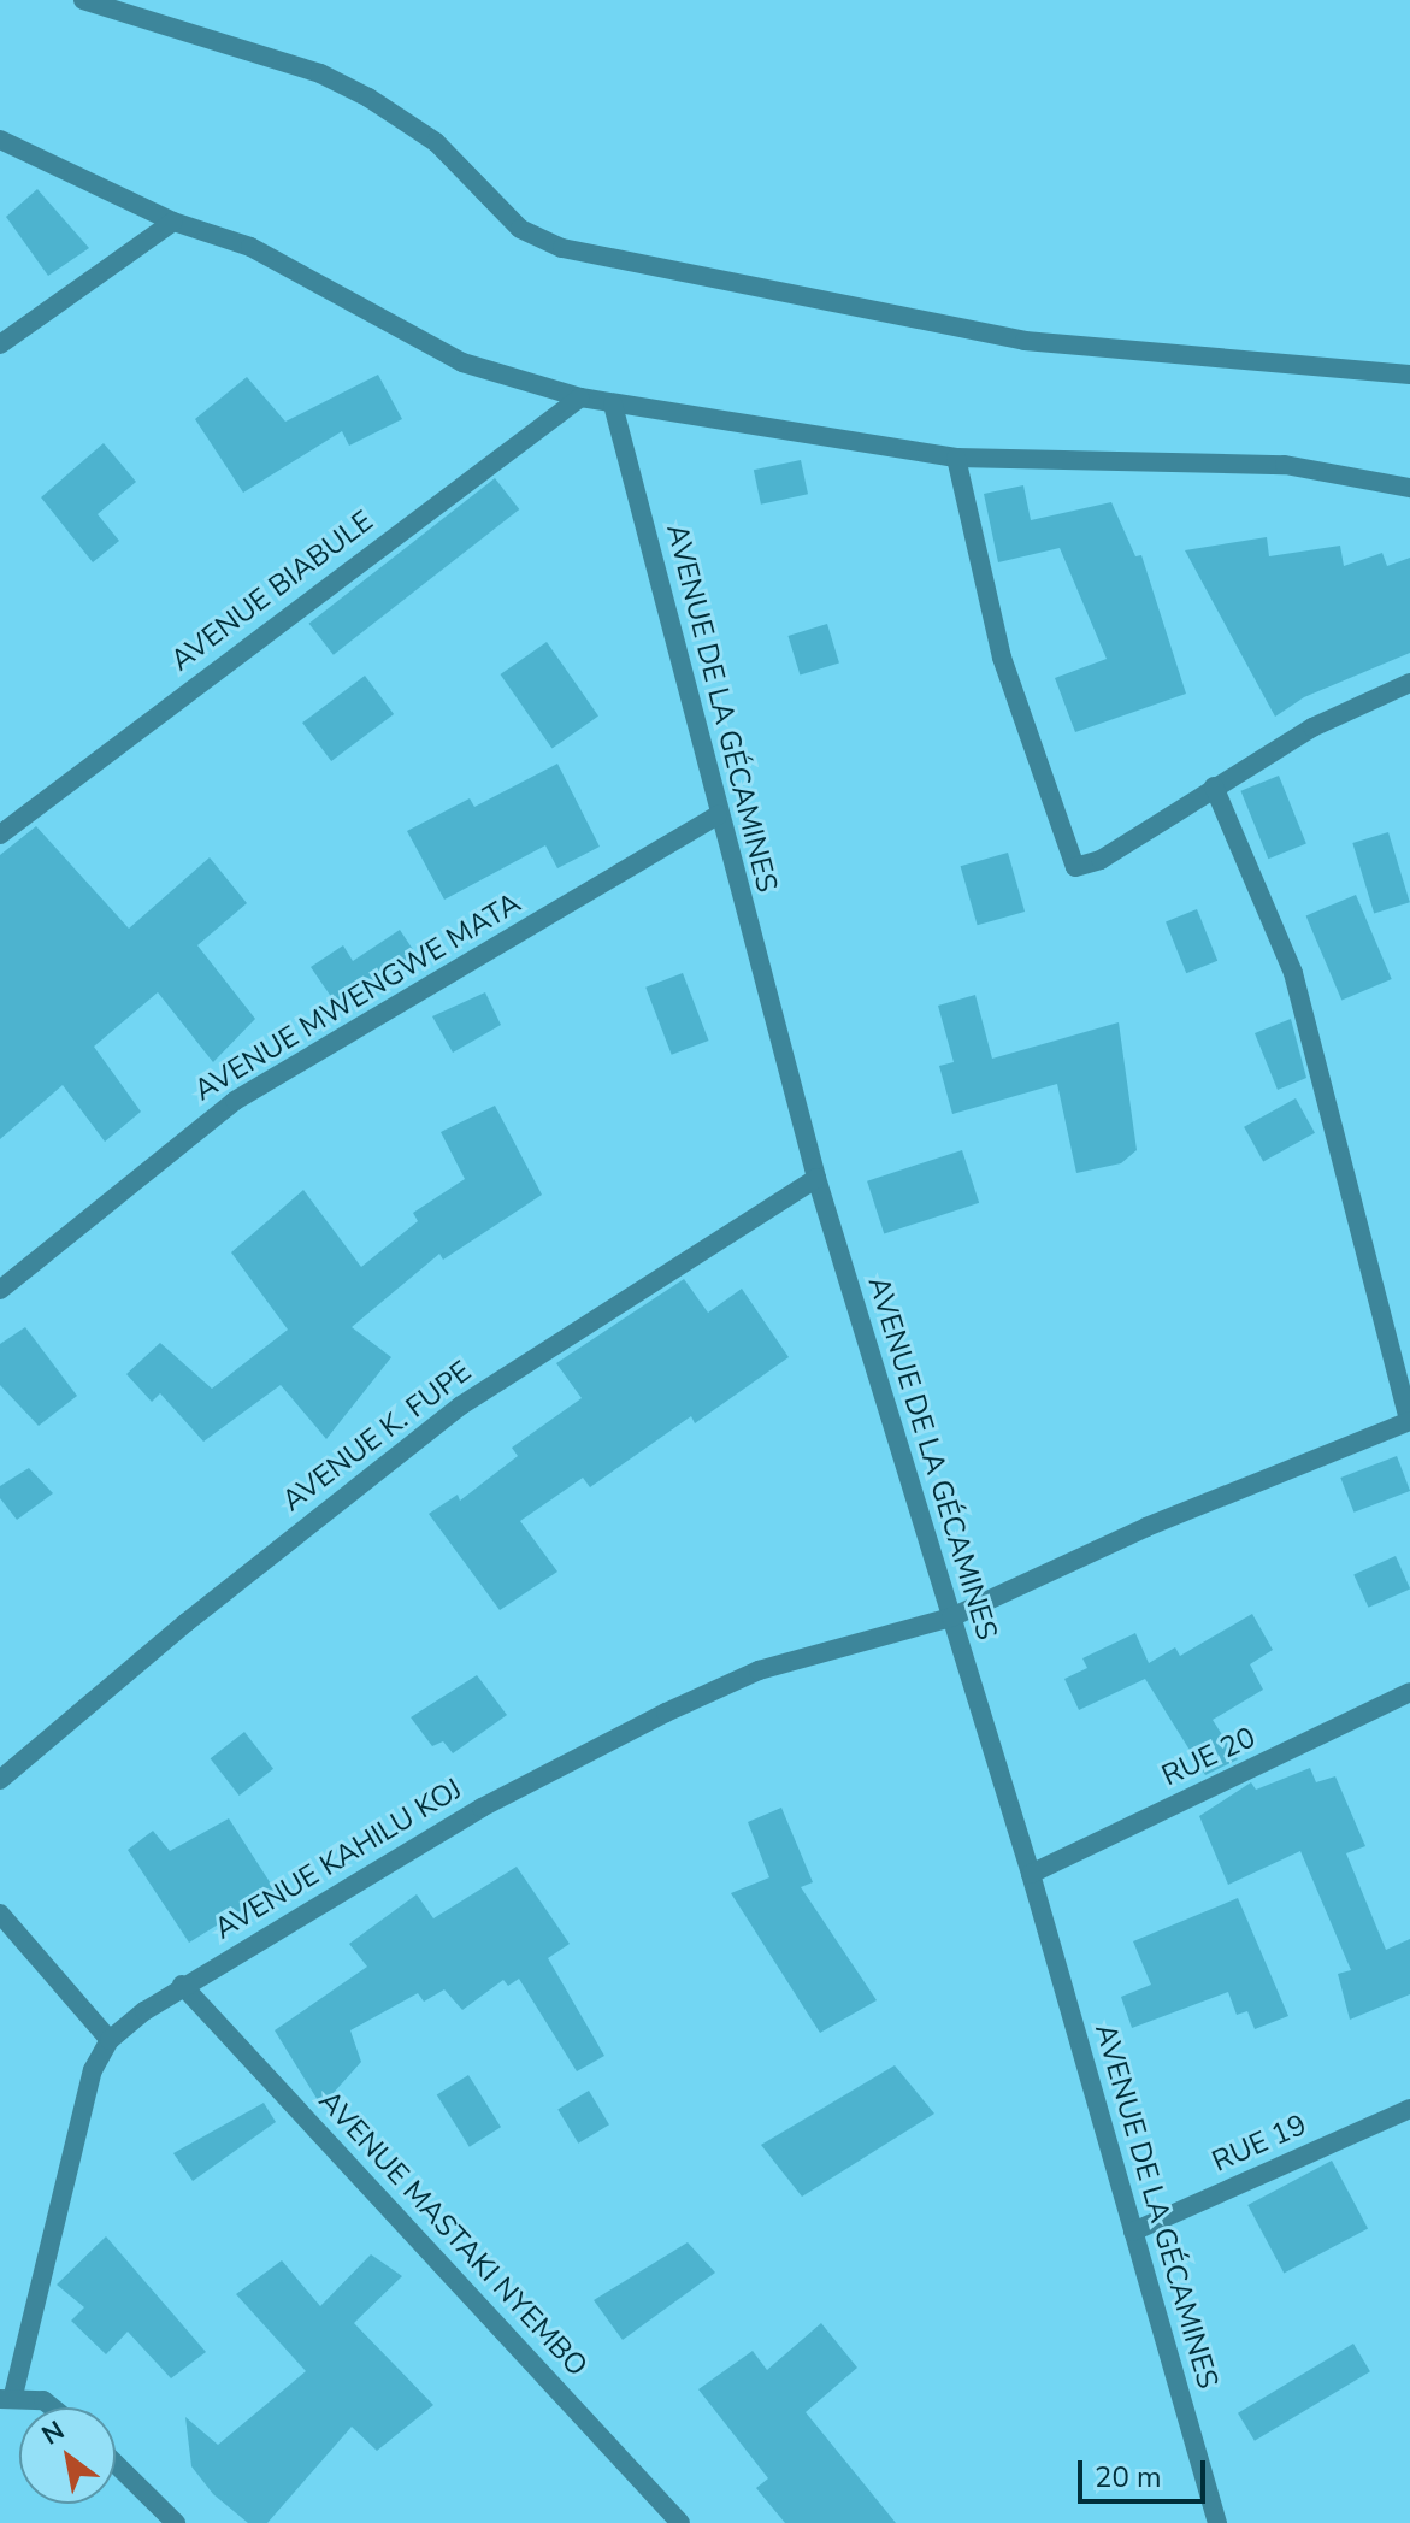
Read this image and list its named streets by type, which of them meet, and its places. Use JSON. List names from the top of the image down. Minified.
{"streets":{"street":["AVENUE BIABULE","AVENUE DE LA GÉCAMINES","AVENUE MWENGWE MATA","AVENUE K. FUPE","RUE 20","AVENUE KAHILU KOJ","RUE 19","AVENUE MASTAKI NYEMBO"]},"crossings":[["AVENUE DE LA GÉCAMINES","AVENUE MWENGWE MATA"],["AVENUE DE LA GÉCAMINES","AVENUE K. FUPE"],["AVENUE DE LA GÉCAMINES","RUE 20"],["AVENUE DE LA GÉCAMINES","AVENUE KAHILU KOJ"],["AVENUE DE LA GÉCAMINES","RUE 19"],["AVENUE KAHILU KOJ","AVENUE MASTAKI NYEMBO"]],"scale_bar":"20 m","north":"top left"}
